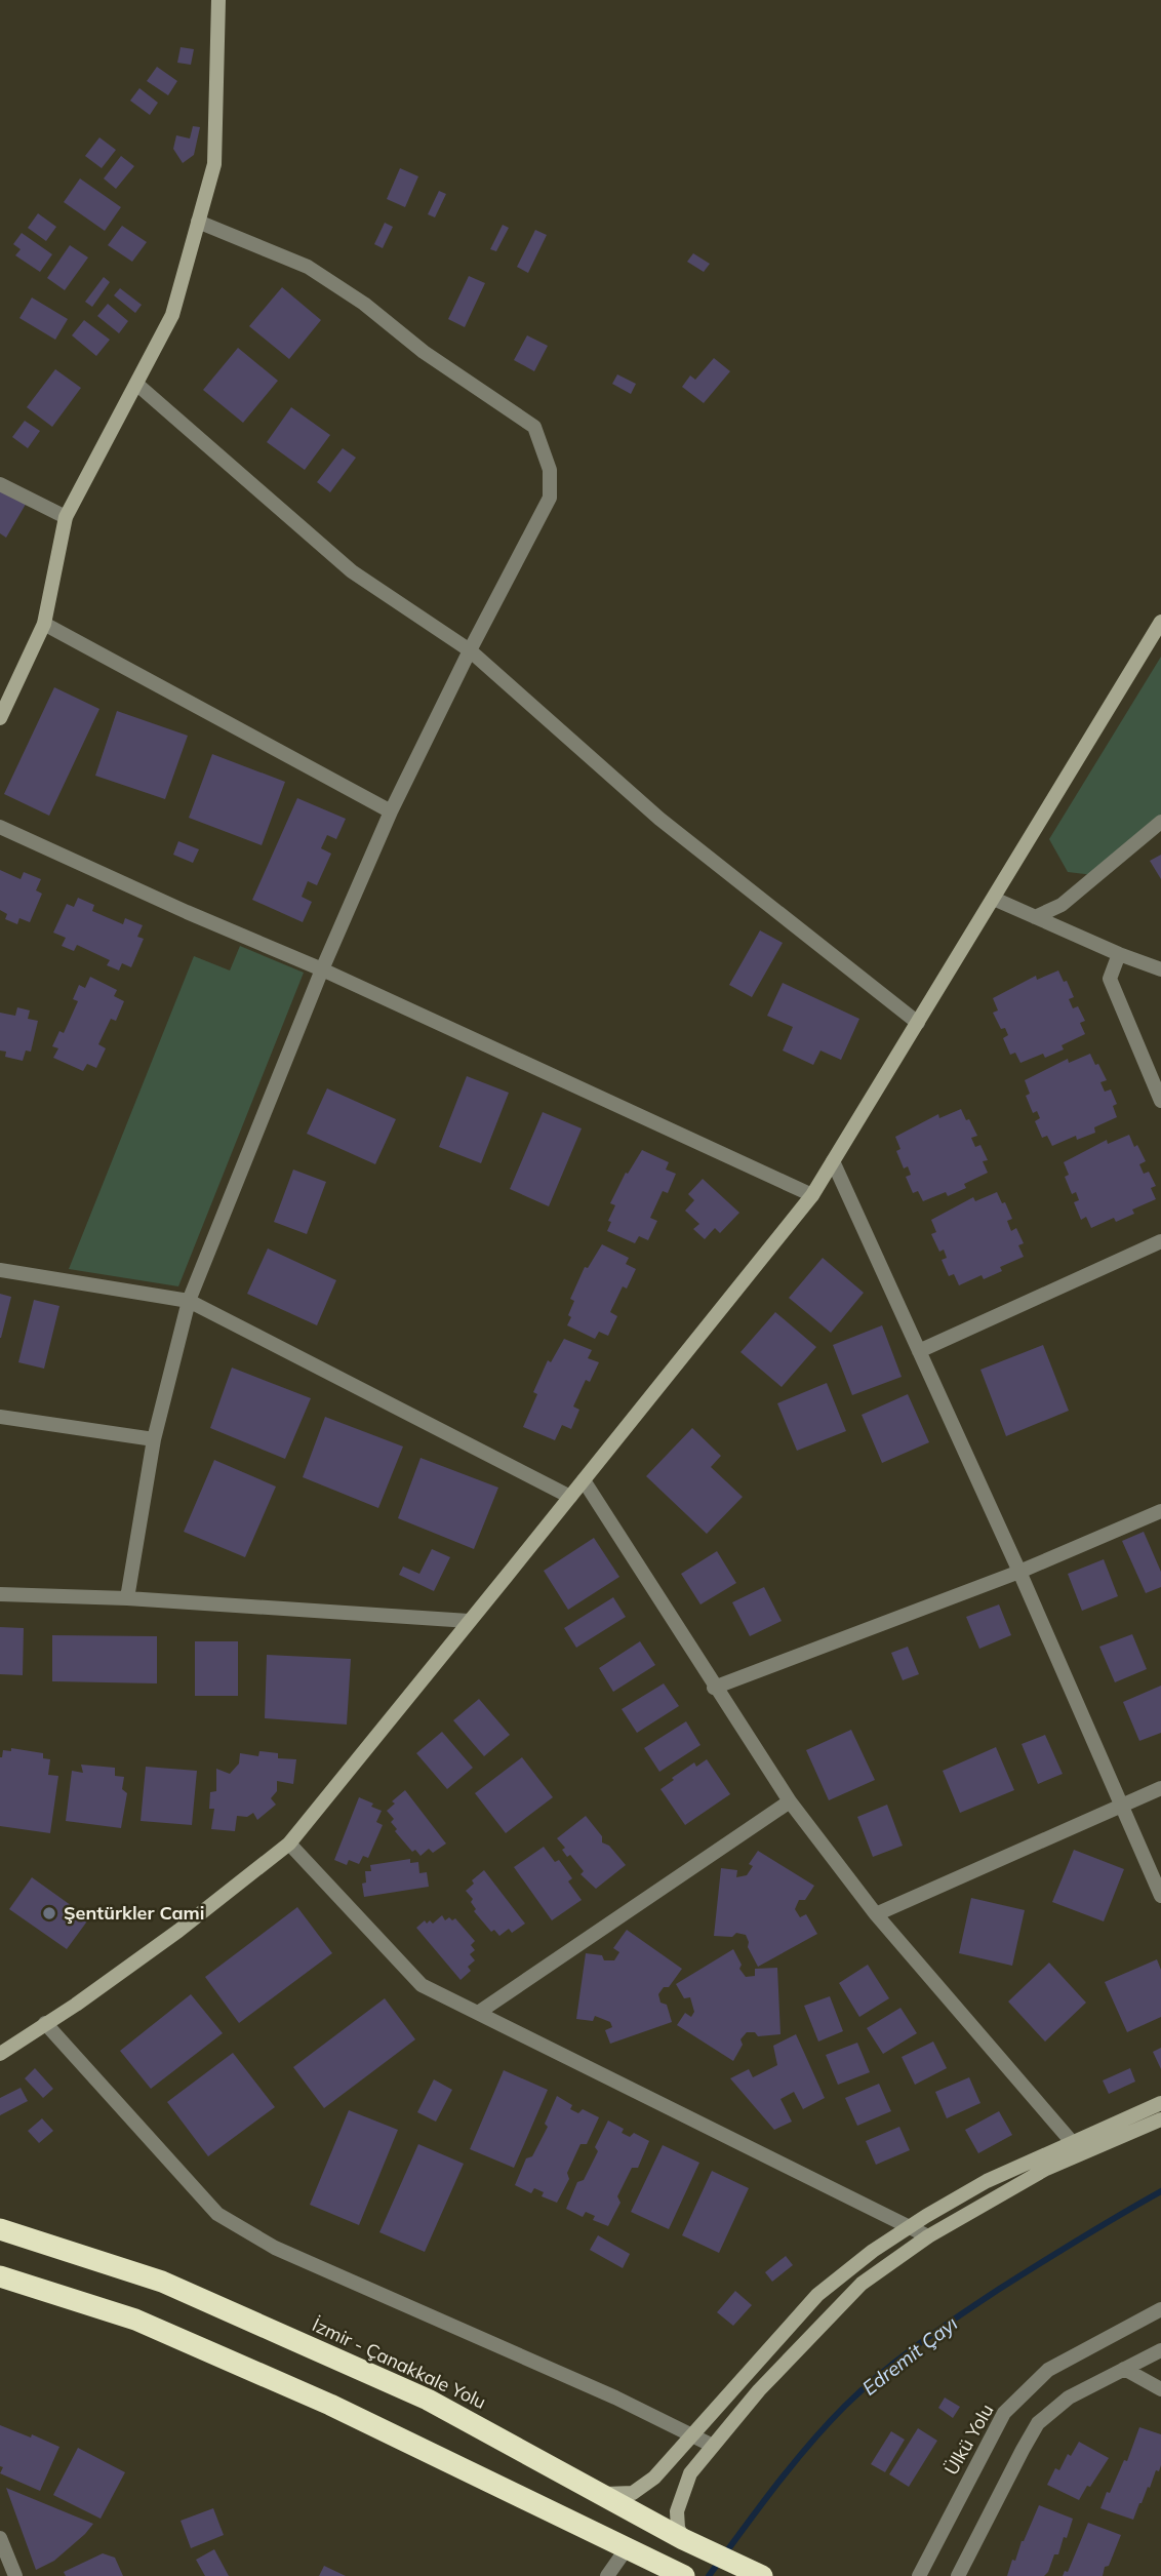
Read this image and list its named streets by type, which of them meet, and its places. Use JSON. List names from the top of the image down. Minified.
{"streets":{"highway":["İzmir - Çanakkale Yolu"],"street":["Ülkü Yolu"]},"water":["Edremit Çayı"],"places":["Şentürkler Cami"]}
